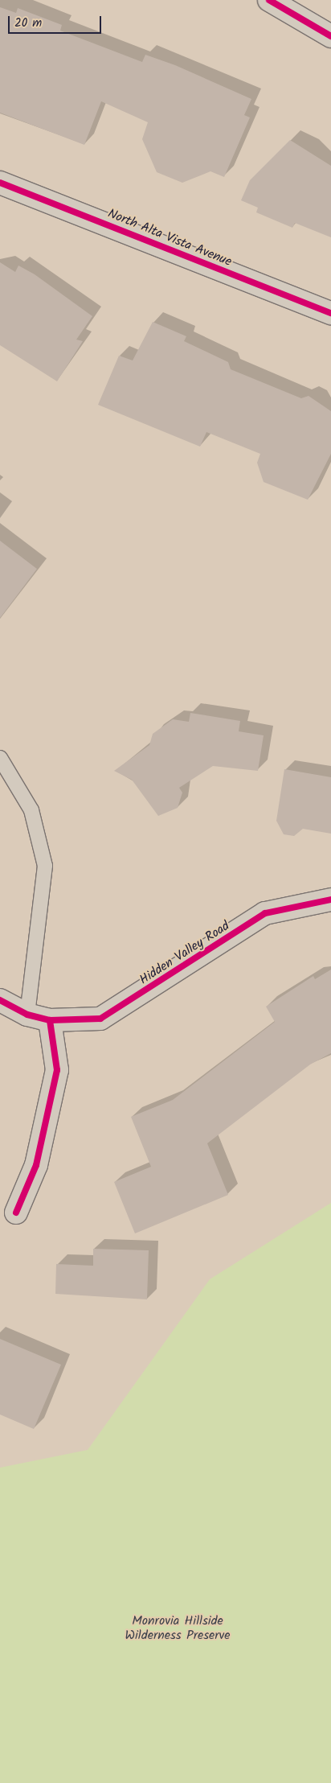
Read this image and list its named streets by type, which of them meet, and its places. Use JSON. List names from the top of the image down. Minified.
{"streets":{"street":["North Alta Vista Avenue","Hidden Valley Road"]},"parks":["Monrovia Hillside Wilderness Preserve"],"scale_bar":"20 m"}
